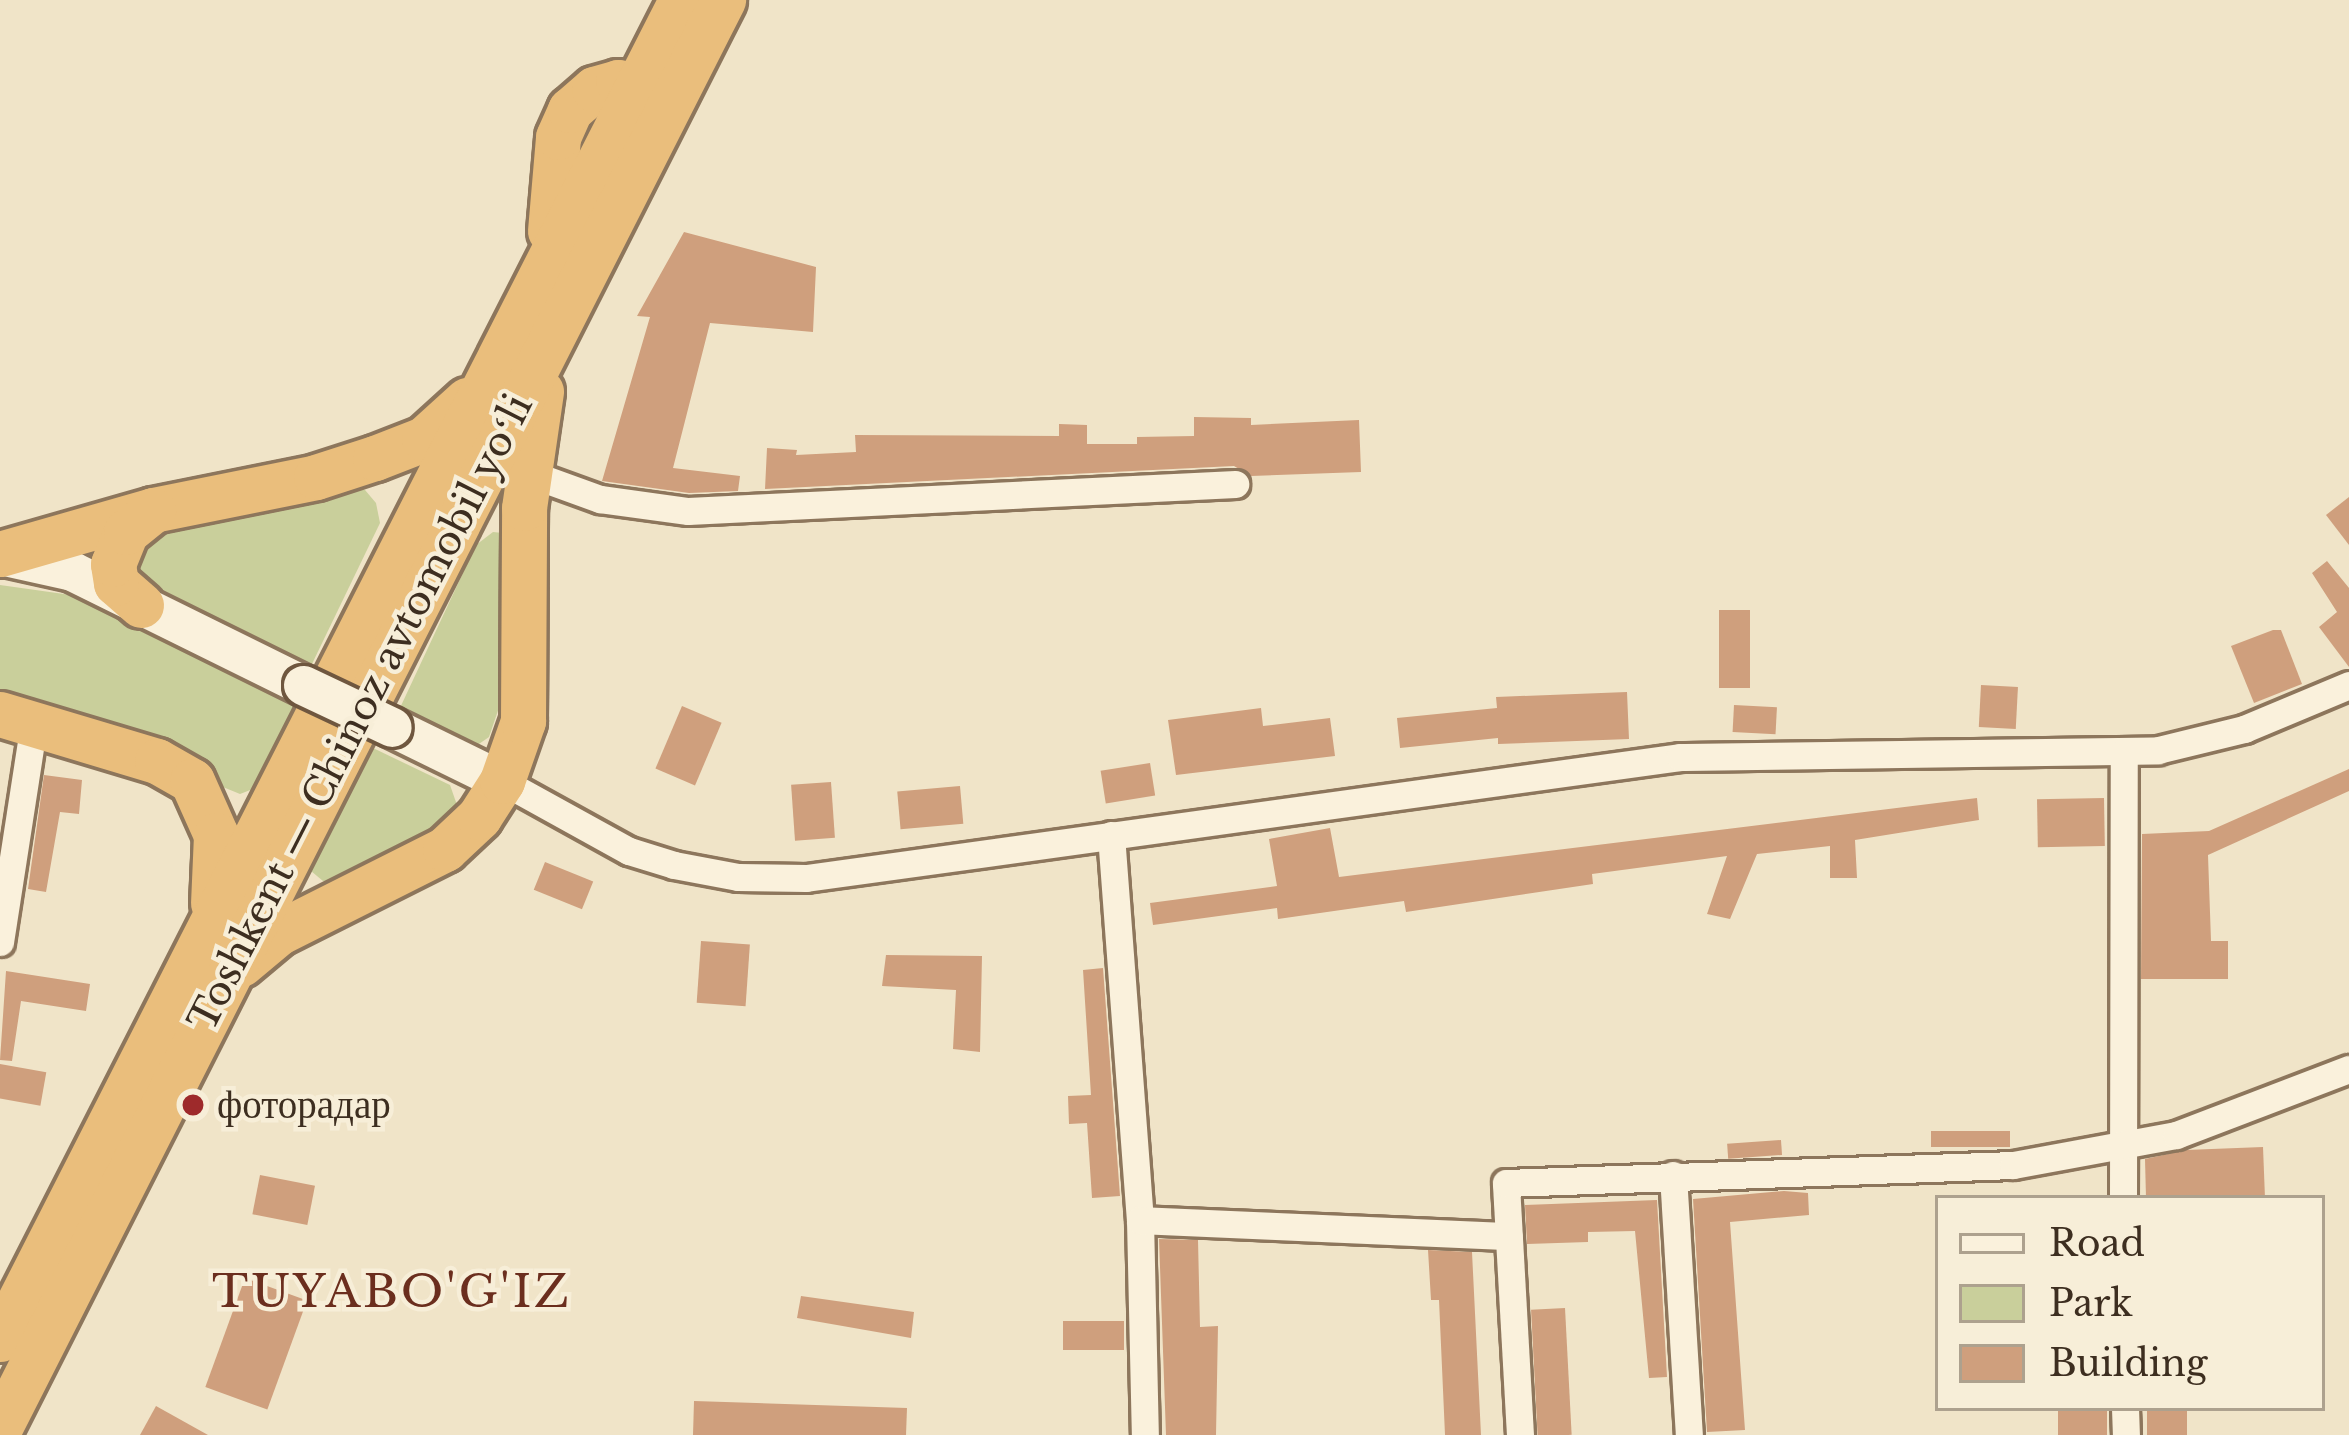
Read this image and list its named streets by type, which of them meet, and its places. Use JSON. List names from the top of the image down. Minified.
{"streets":{"highway":["Toshkent — Chinoz avtomobil yoʻli"]},"districts":["TUYABO'G'IZ"],"places":["фоторадар"],"legend":["Road","Park","Building"]}
